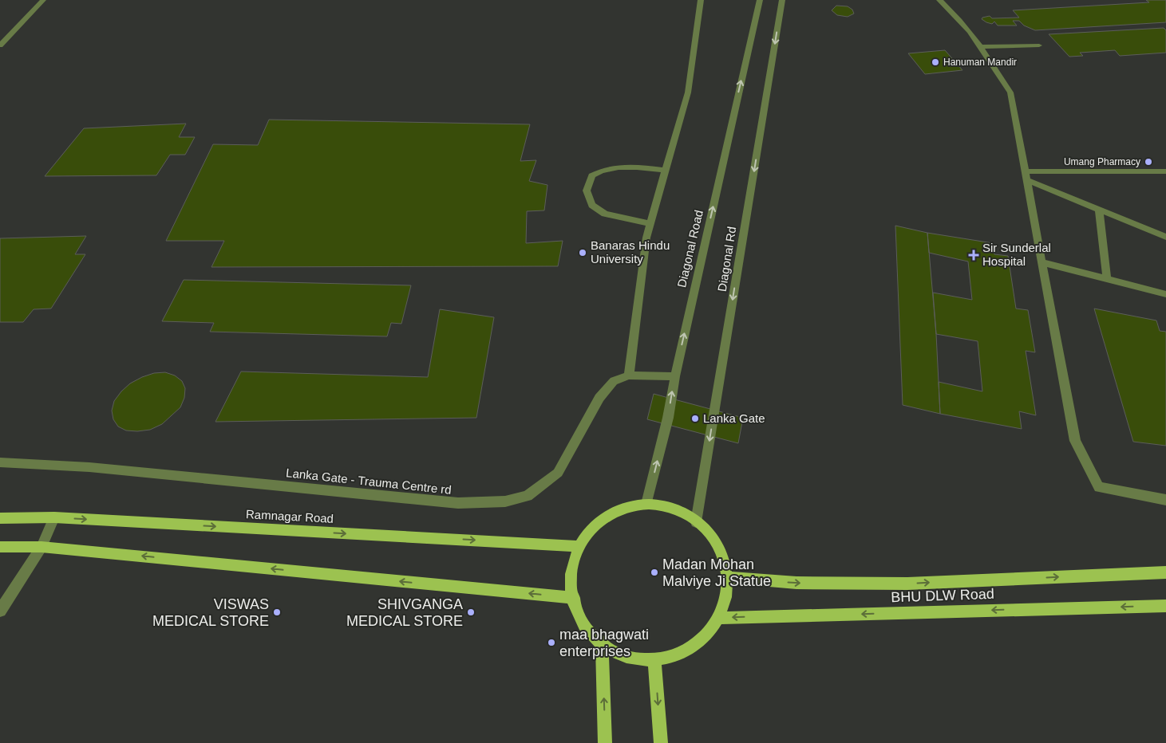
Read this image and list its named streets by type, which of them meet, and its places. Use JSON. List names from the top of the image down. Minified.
{"streets":{"main road":["Ramnagar Road","BHU DLW Road"],"street":["Diagonal Road","Diagonal Rd","Lanka Gate - Trauma Centre rd"]},"crossings":[["Diagonal Road","Lanka Gate - Trauma Centre rd"]],"places":{"other":["Hanuman Mandir","Umang Pharmacy","Banaras Hindu University","Lanka Gate","Madan Mohan Malviye Ji Statue","VISWAS MEDICAL STORE","SHIVGANGA MEDICAL STORE","maa bhagwati enterprises"],"health":["Sir Sunderlal Hospital"]}}
